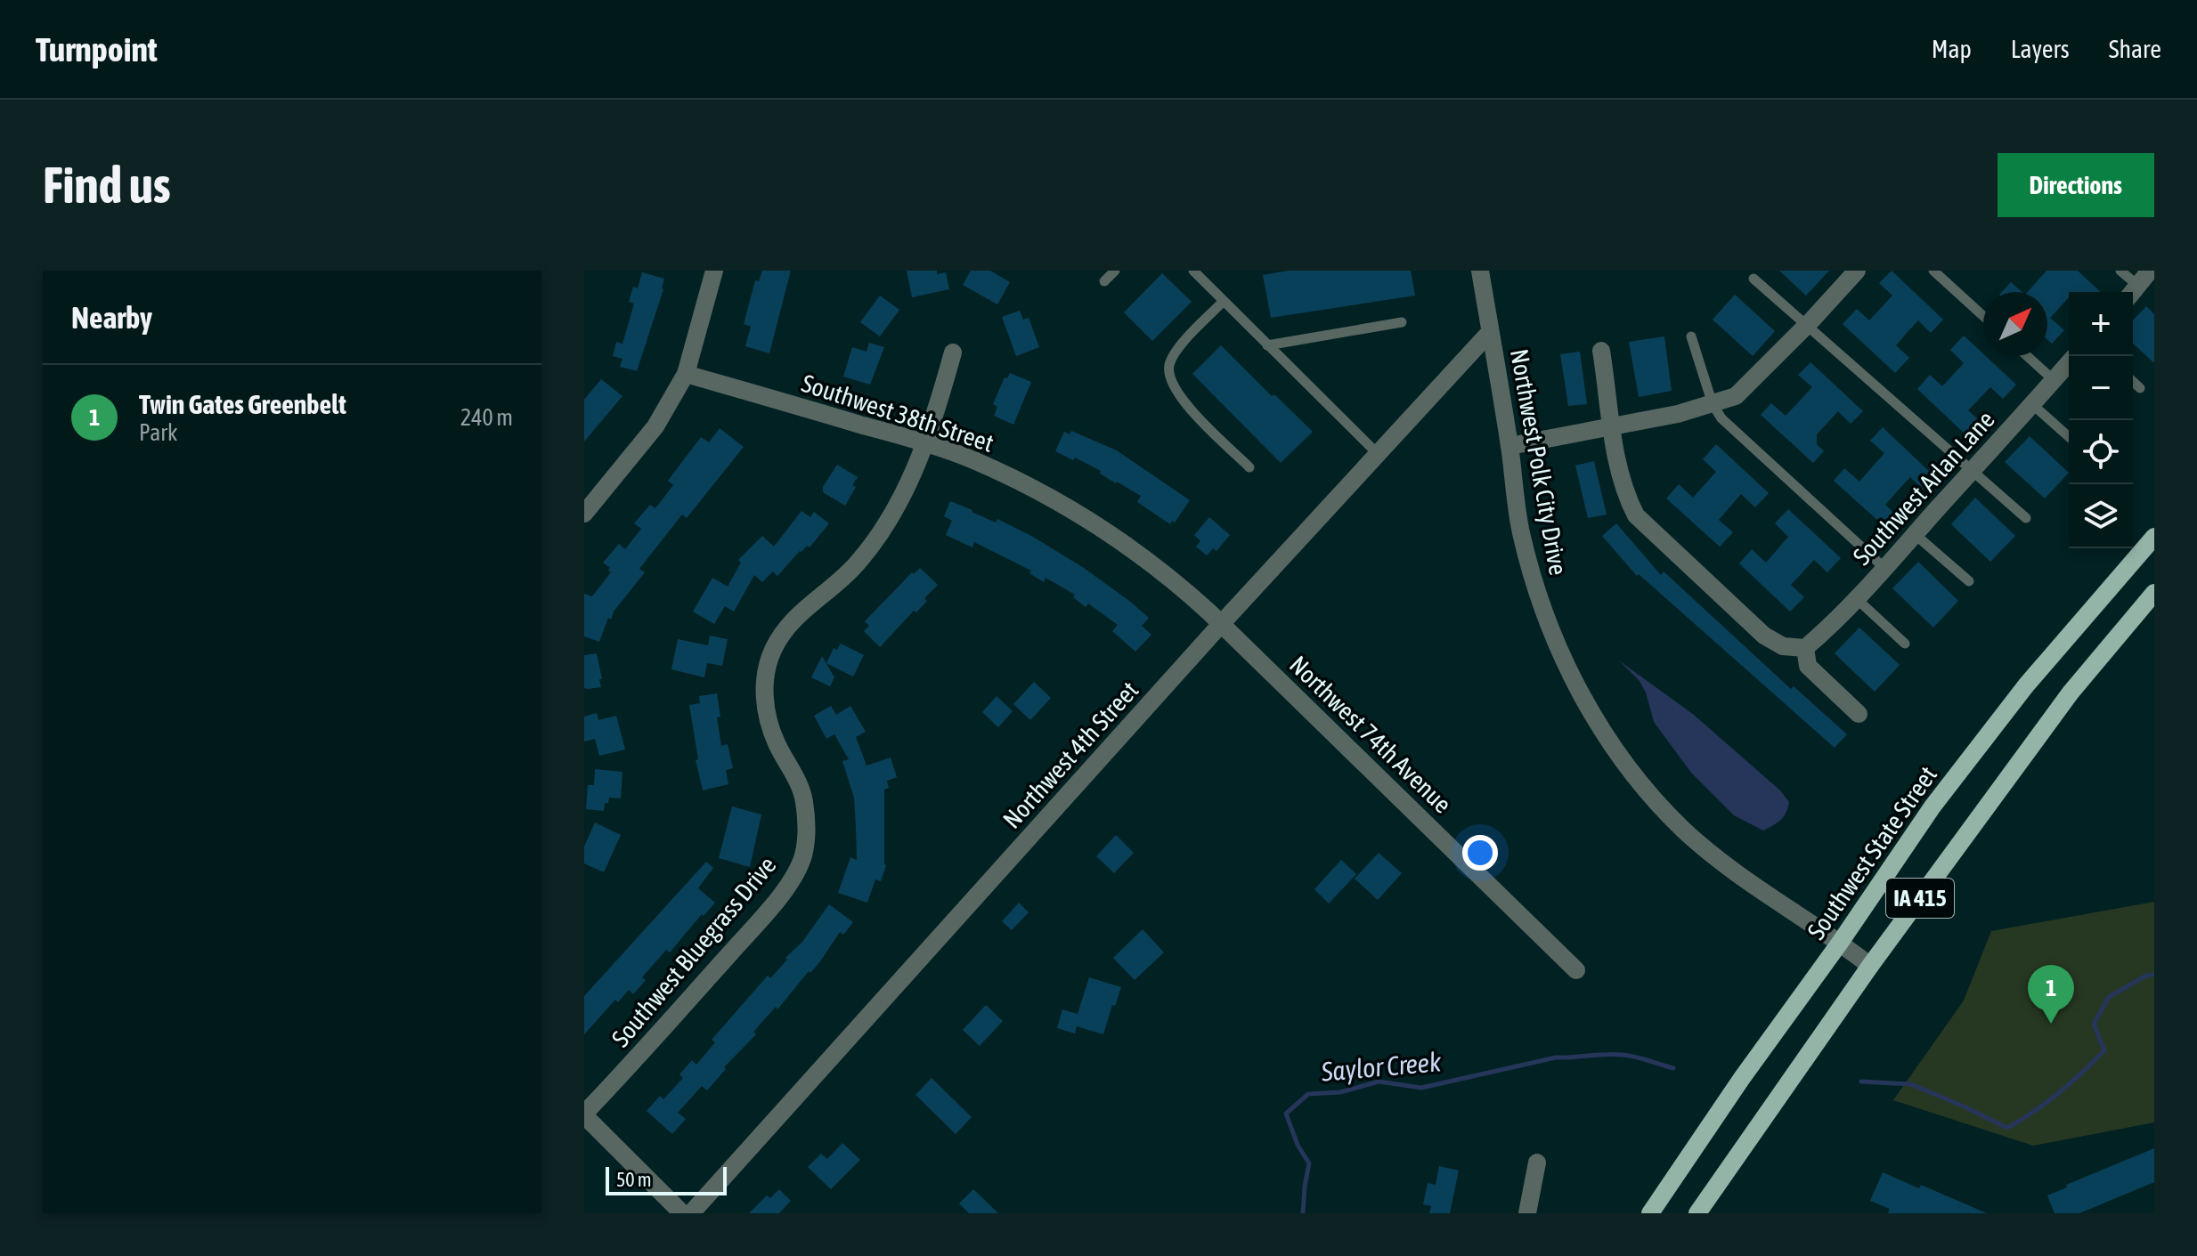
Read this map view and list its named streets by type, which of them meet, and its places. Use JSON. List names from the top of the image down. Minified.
{"streets":{"main road":["Southwest State Street","IA 415"],"street":["Southwest 38th Street","Northwest Polk City Drive","Southwest Arlan Lane","Northwest 74th Avenue","Northwest 4th Street","Southwest Bluegrass Drive"]},"crossings":[["Southwest 38th Street","Northwest 74th Avenue"],["Southwest 38th Street","Northwest 4th Street"],["Southwest 38th Street","Southwest Bluegrass Drive"],["Northwest Polk City Drive","Northwest 4th Street"],["Northwest Polk City Drive","Southwest State Street"],["Northwest 74th Avenue","Northwest 4th Street"]],"water":["Saylor Creek"],"scale_bar":"50 m","north":"top right","page":{"header":"Turnpoint","nav":["Map","Layers","Share"],"buttons":"Directions","title":"Find us","heading":"Nearby","map_buttons":["+","−"],"list":[{"mark":"1","name":"Twin Gates Greenbelt","note":"Park","value":"240 m"}],"pins":"1","scale":"50 m"}}
